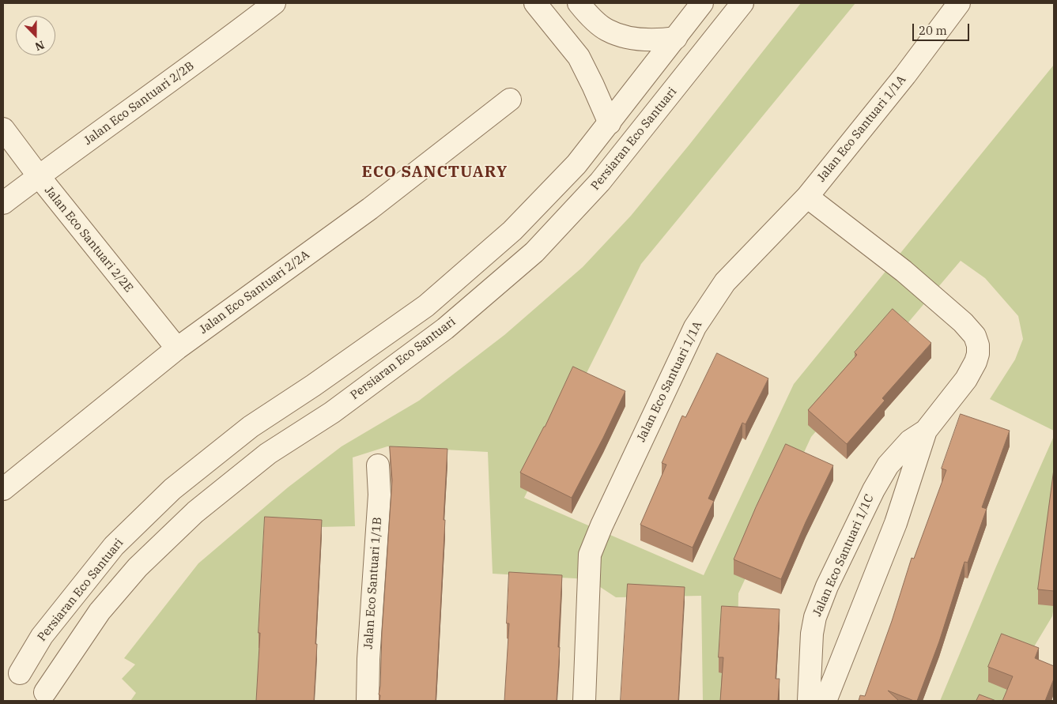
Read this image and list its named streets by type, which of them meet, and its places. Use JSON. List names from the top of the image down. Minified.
{"streets":{"street":["Jalan Eco Santuari 2/2B","Jalan Eco Santuari 1/1A","Persiaran Eco Santuari","Jalan Eco Santuari 2/2E","Jalan Eco Santuari 2/2A","Jalan Eco Santuari 1/1C","Jalan Eco Santuari 1/1B"]},"crossings":[["Jalan Eco Santuari 2/2B","Jalan Eco Santuari 2/2E"],["Jalan Eco Santuari 2/2E","Jalan Eco Santuari 2/2A"]],"districts":["ECO SANCTUARY"],"scale_bar":"20 m","north":"bottom"}
